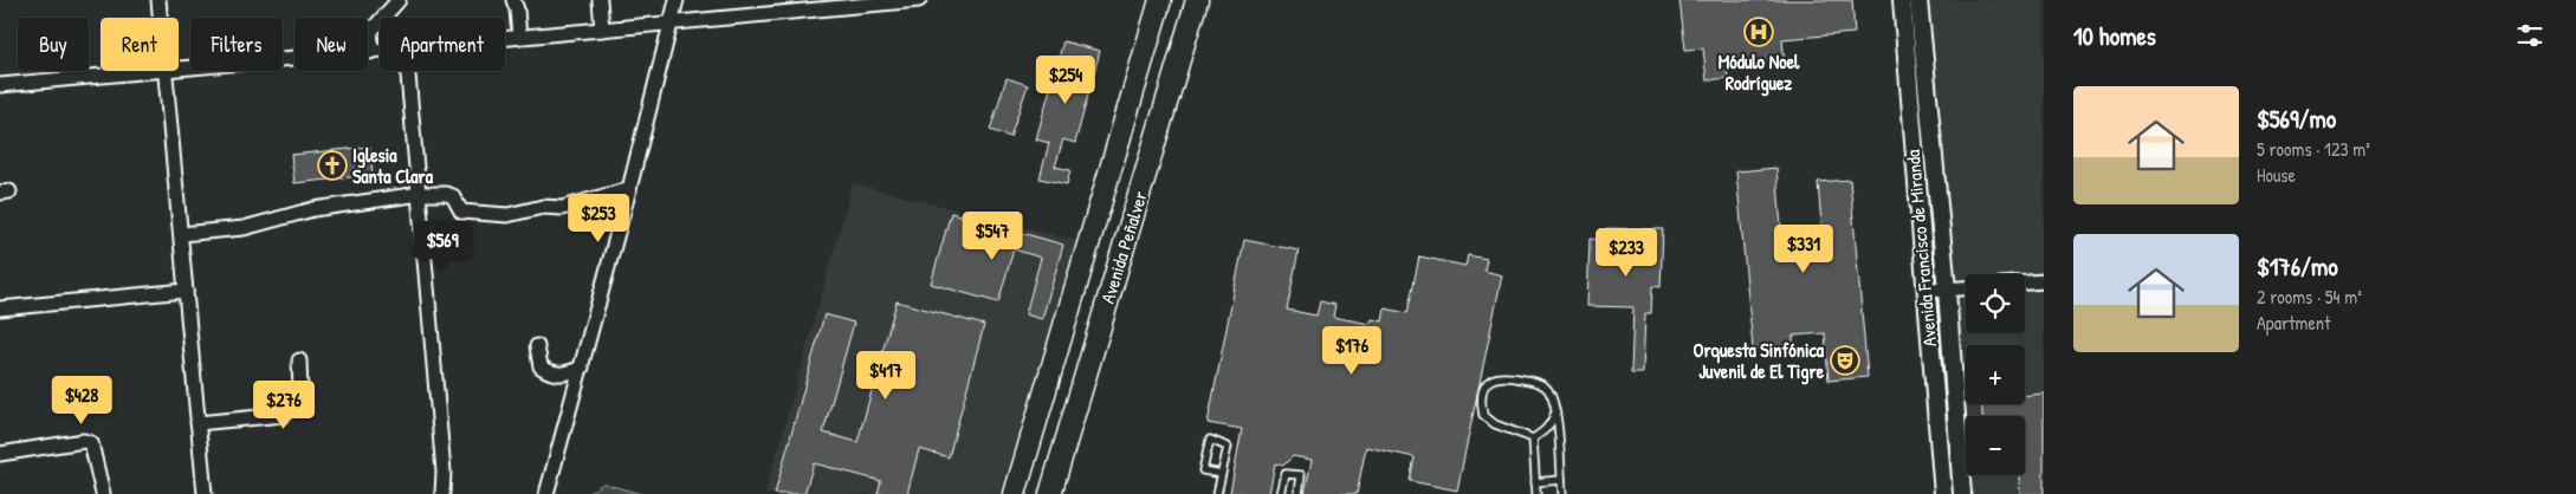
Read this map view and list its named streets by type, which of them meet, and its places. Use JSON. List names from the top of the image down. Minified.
{"streets":{"main road":["Avenida Peñalver"],"street":["Avenida Francisco de Miranda"]},"places":{"hospital":["Módulo Noel Rodríguez"],"church":["Iglesia Santa Clara"],"theatre":["Orquesta Sinfónica Juvenil de El Tigre"]},"page":{"heading":"10 homes","chip":["Buy","Rent","Filters","New","Apartment"],"price":["$254","$253","$547","$569","$331","$233","$176","$417","$428","$276"],"list":[{"name":"$569/mo","note":"5 rooms · 123 m² · House"},{"name":"$176/mo","note":"2 rooms · 54 m² · Apartment"}],"map_buttons":["+","−"]}}
